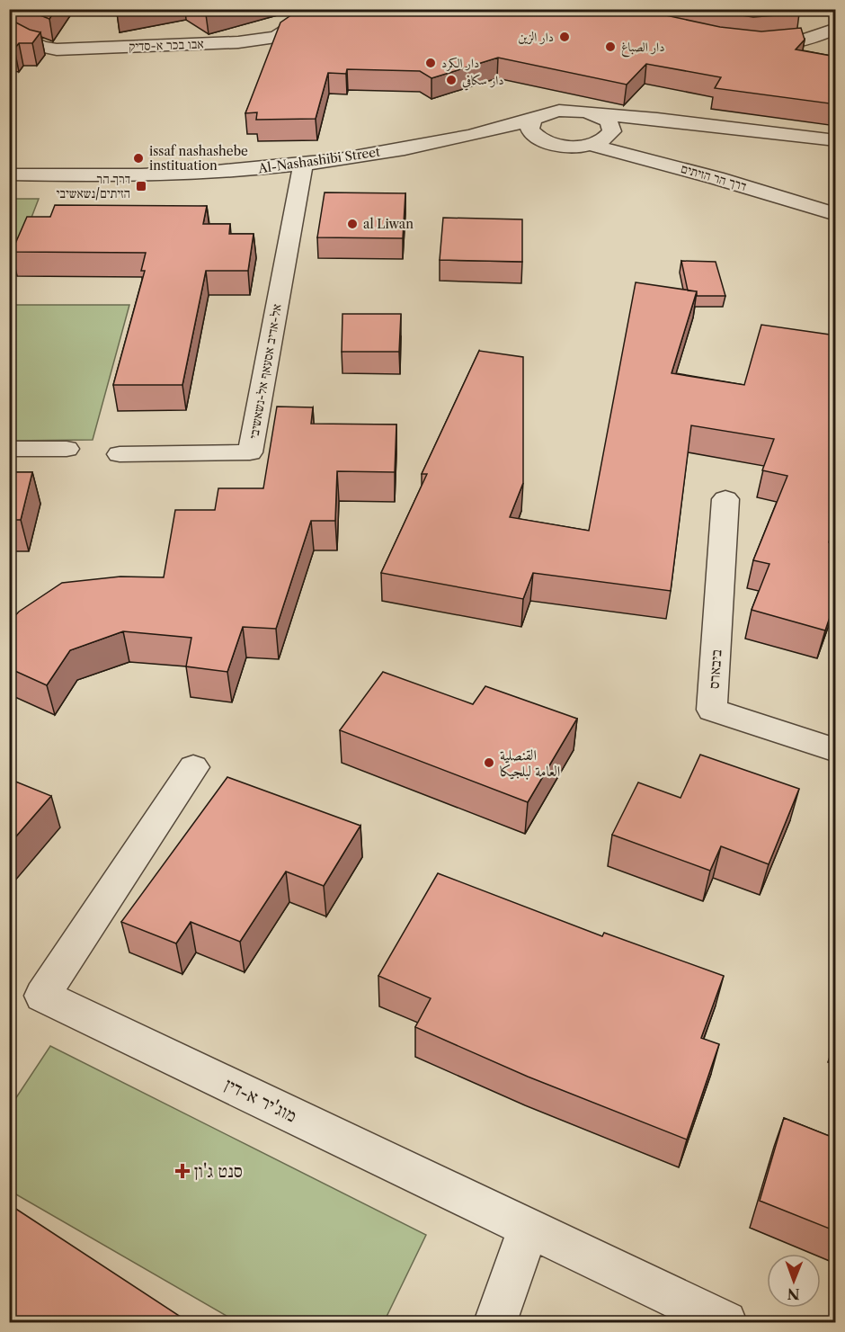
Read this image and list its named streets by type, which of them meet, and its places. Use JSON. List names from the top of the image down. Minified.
{"streets":{"street":["אבו בכר א-סדיק","Al-Nashashibi Street","דרך הר הזיתים","אל-אדיב אסעאף אל-נשאשיבי","ביבארס","מוג'יר א-דין"]},"crossings":[["Al-Nashashibi Street","אל-אדיב אסעאף אל-נשאשיבי"]],"places":{"other":["دار الزين","دار الصباغ","دار الكرد","دار سكافي","issaf nashashebe instituation","al Liwan","القنصلية العامة لبلجيكا"],"transit":["דרך הר הזיתים/נשאשיבי"],"health":["סנט ג'ון"]},"north":"bottom"}
